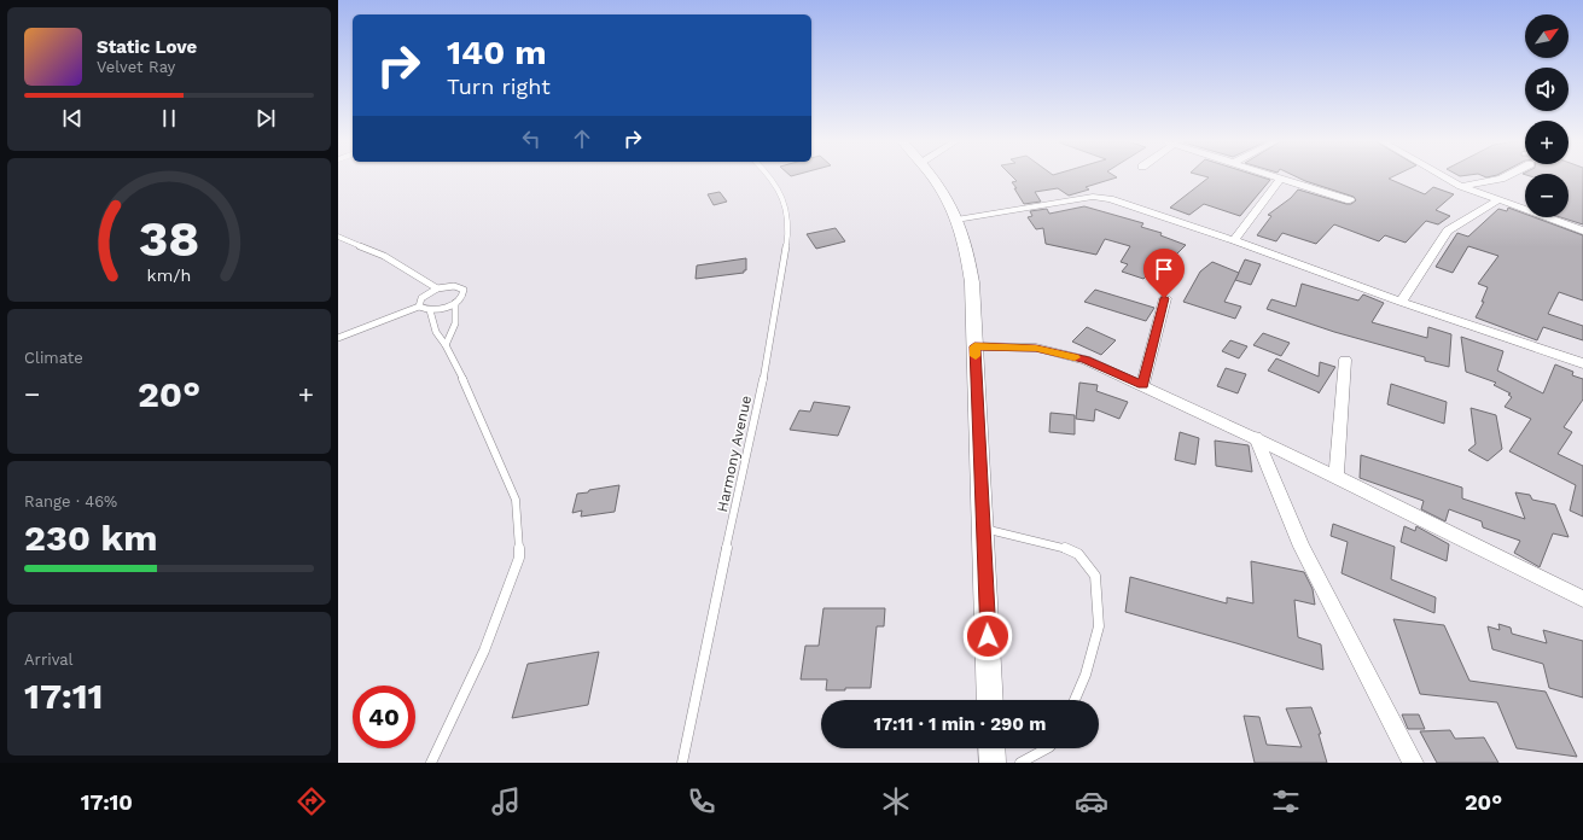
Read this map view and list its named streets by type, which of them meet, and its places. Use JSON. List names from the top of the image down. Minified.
{"streets":{"lane":["Harmony Avenue"]},"north":"top right","page":{"map_buttons":["+","−"],"turn":["140 m","Turn right"],"song":["Static Love","Velvet Ray"],"tile":["Climate",["Range · 46%","230 km"],["Arrival","17:11"]],"heat":["−","20°","+"],"limit":"40","trip":"17:11 · 1 min · 290 m","tabs":["17:10","20°"],"gauge":["38","km/h"]}}
